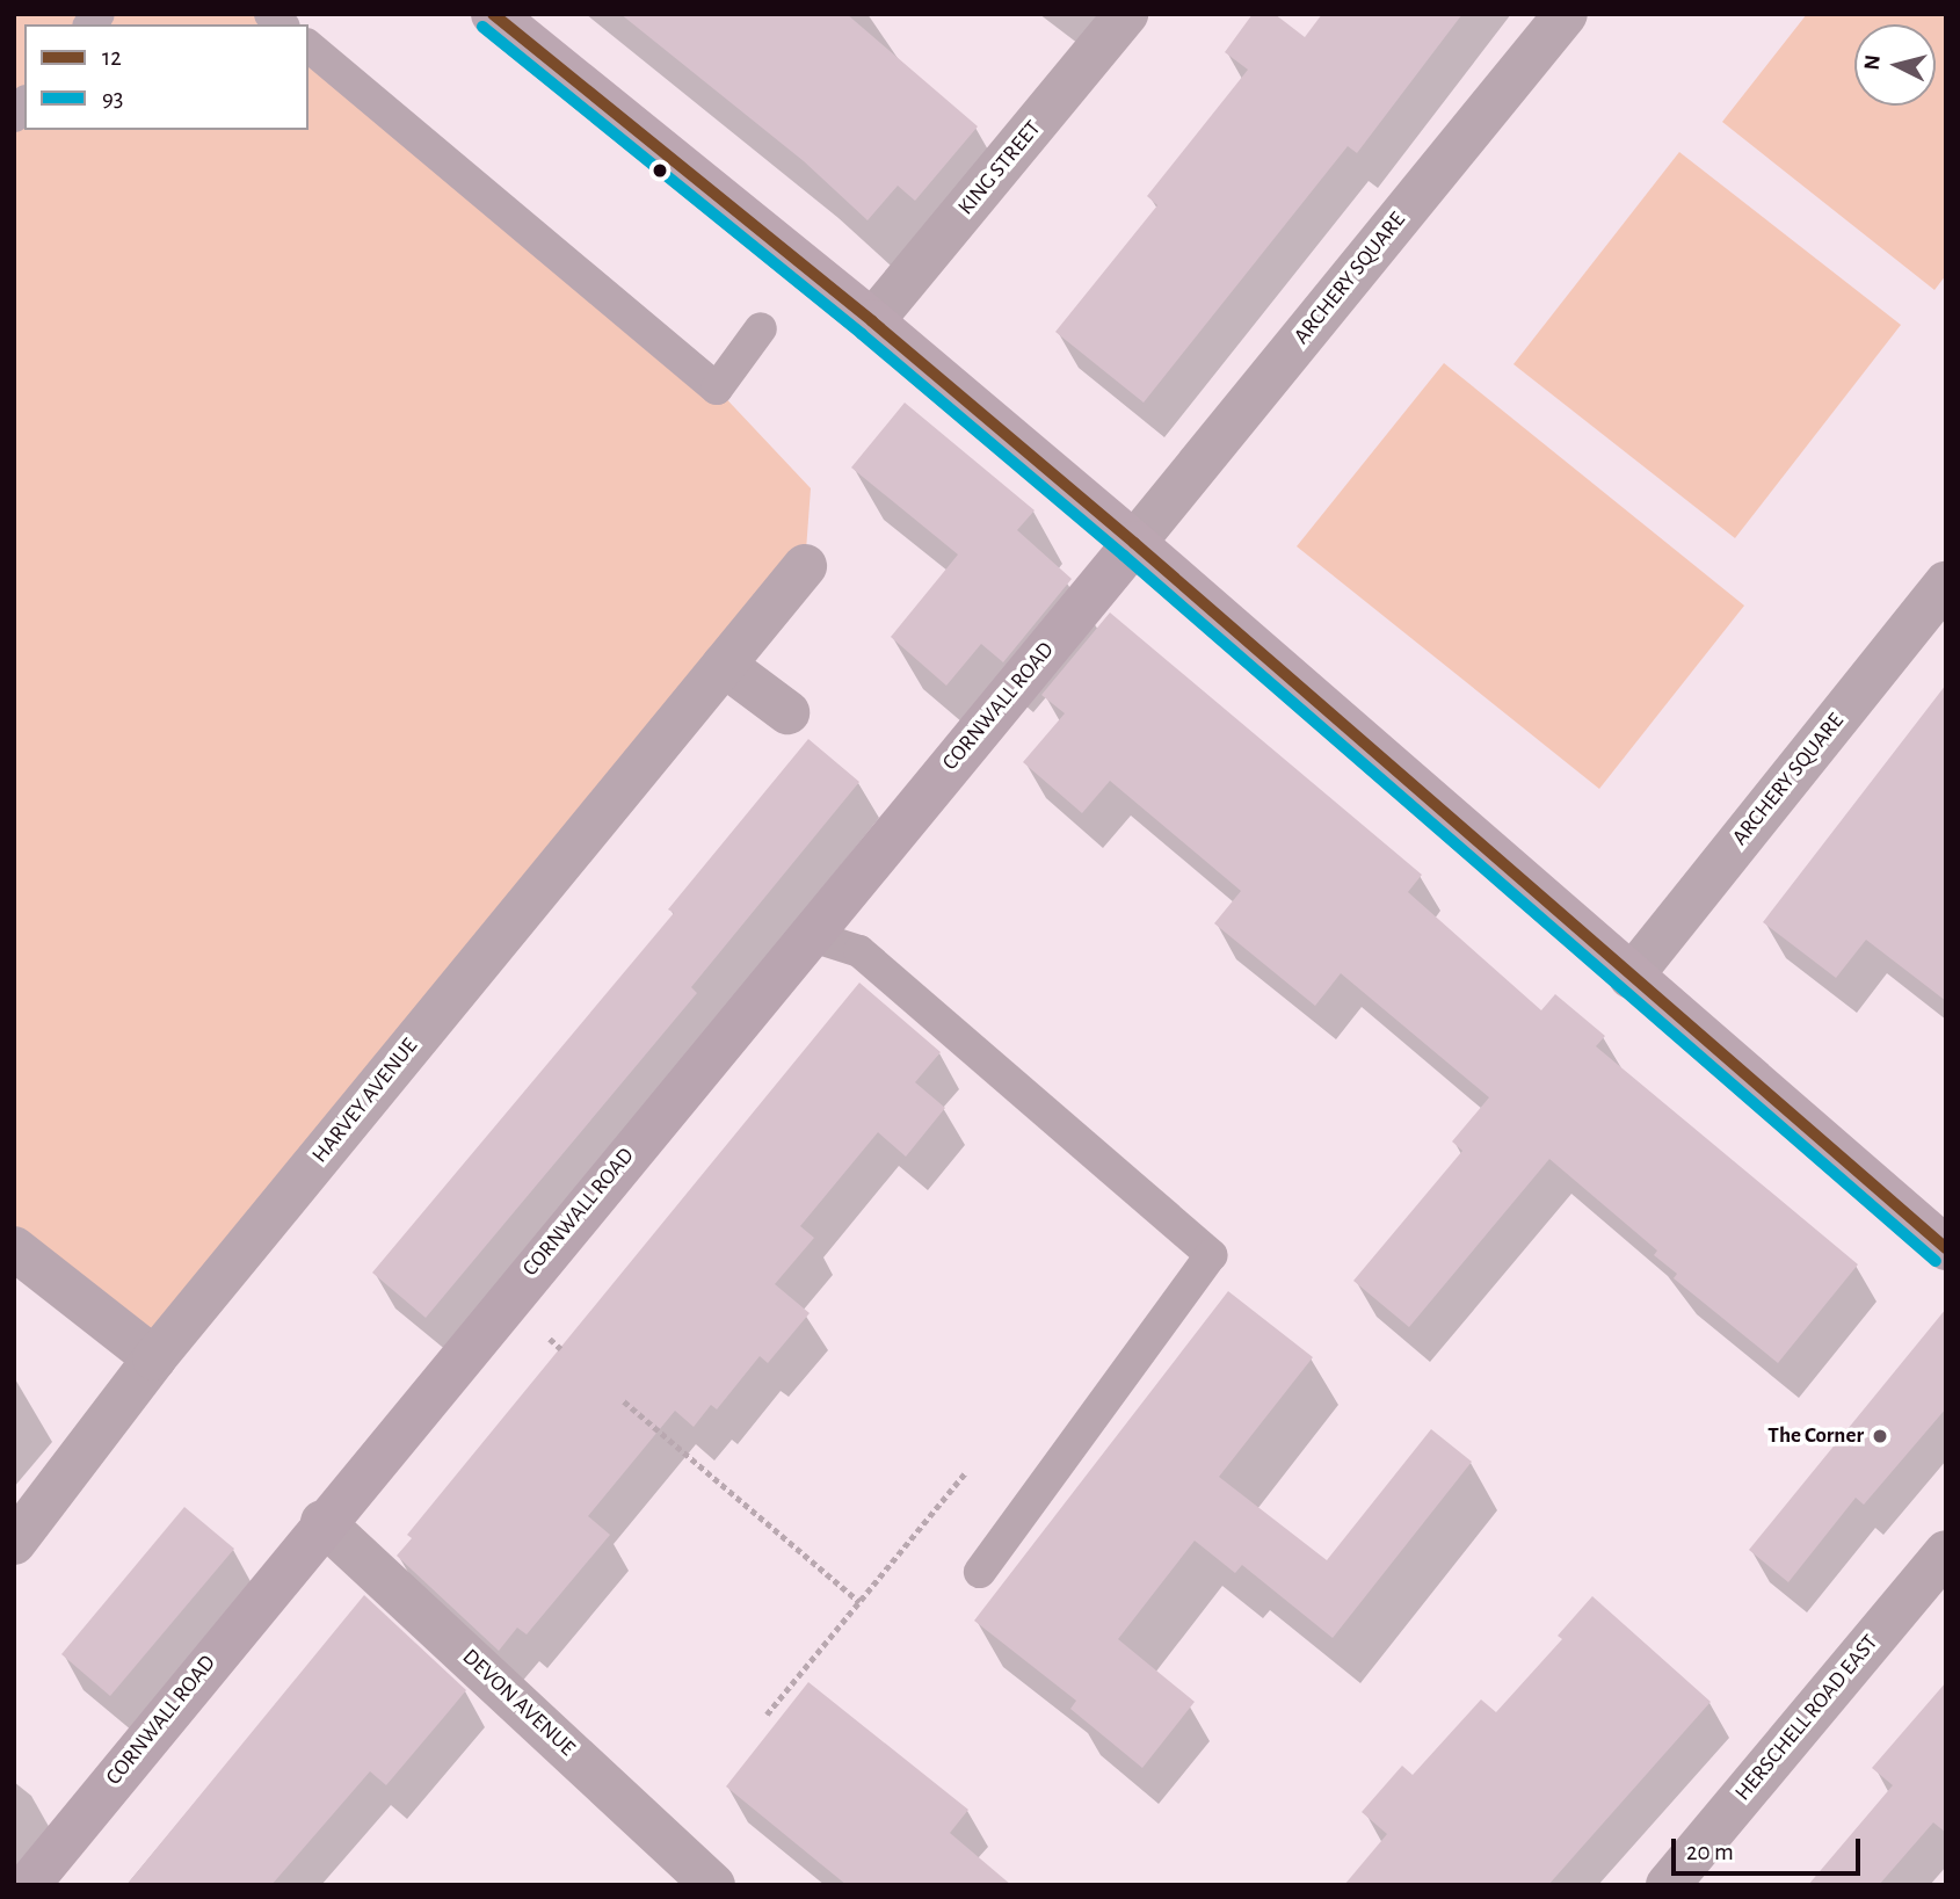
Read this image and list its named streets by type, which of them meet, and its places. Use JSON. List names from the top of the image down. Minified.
{"streets":{"main road":["CORNWALL ROAD"],"street":["KING STREET","ARCHERY SQUARE","HARVEY AVENUE","DEVON AVENUE","HERSCHELL ROAD EAST"]},"crossings":[["ARCHERY SQUARE","CORNWALL ROAD"],["CORNWALL ROAD","DEVON AVENUE"]],"places":["The Corner"],"lines":["transit line 12","transit line 93"],"legend":["12","93"],"scale_bar":"20 m","north":"left"}
